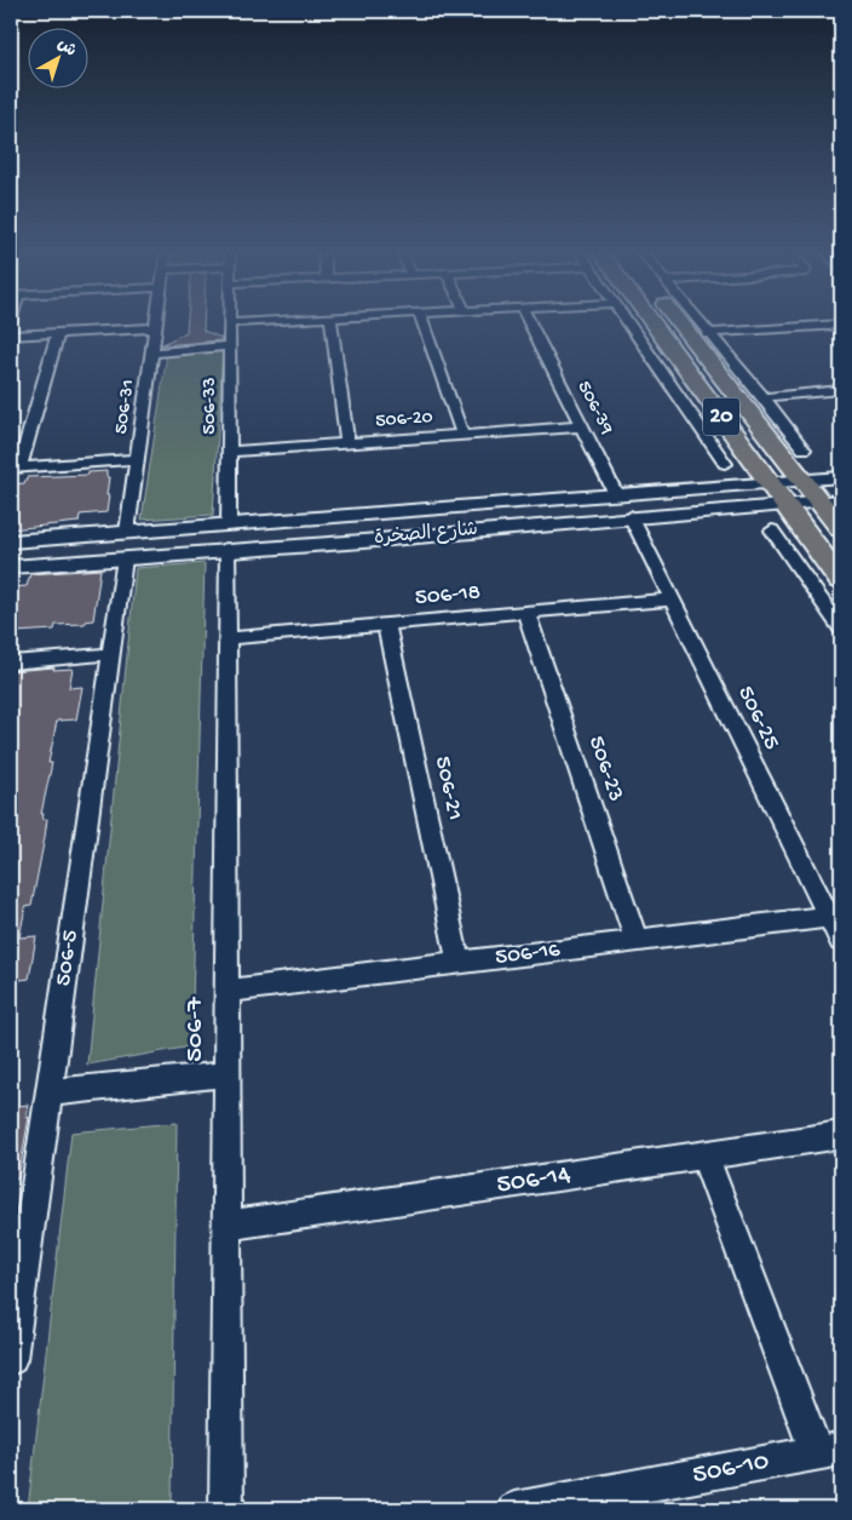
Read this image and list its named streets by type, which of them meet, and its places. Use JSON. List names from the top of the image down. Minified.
{"streets":{"main road":["20"],"street":["506-33","506-31","506-39","506-20","شارع الصخرة","506-18","506-25","506-23","506-21","506-16","506-5","506-7","506-14","506-10"]},"crossings":[["506-33","506-20"],["506-33","شارع الصخرة"],["506-31","شارع الصخرة"],["506-39","506-20"],["506-39","شارع الصخرة"],["20","شارع الصخرة"],["شارع الصخرة","506-25"],["شارع الصخرة","506-5"],["شارع الصخرة","506-7"],["506-18","506-25"],["506-18","506-23"],["506-18","506-21"],["506-18","506-7"],["506-25","506-16"],["506-23","506-16"],["506-21","506-16"],["506-16","506-7"],["506-7","506-14"]],"north":"top right"}
